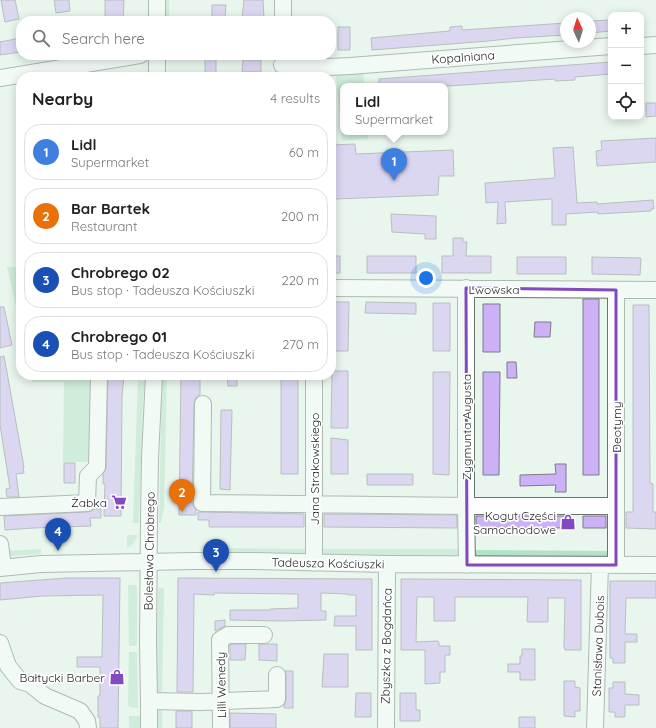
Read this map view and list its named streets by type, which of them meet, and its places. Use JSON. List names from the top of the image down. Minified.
{"streets":{"street":["Kopalniana","Lwowska","Zygmunta Augusta","Deotymy","Jana Strakowskiego","Bolesława Chrobrego","Tadeusza Kościuszki","Zbyszka z Bogdańca","Stanisława Dubois","Lilli Wenedy"]},"crossings":[["Lwowska","Zygmunta Augusta"],["Lwowska","Deotymy"],["Zygmunta Augusta","Tadeusza Kościuszki"],["Deotymy","Tadeusza Kościuszki"],["Jana Strakowskiego","Tadeusza Kościuszki"],["Bolesława Chrobrego","Tadeusza Kościuszki"],["Tadeusza Kościuszki","Zbyszka z Bogdańca"],["Tadeusza Kościuszki","Stanisława Dubois"]],"places":{"supermarket":["Żabka"],"shop":["Kogut Części Samochodowe","Bałtycki Barber"]},"north":"top","page":{"map_buttons":["+","−"],"search":"Search here","heading":["Nearby","4 results"],"popup":["Lidl","Supermarket"],"list":[{"mark":"1","name":"Lidl","note":"Supermarket","value":"60 m"},{"mark":"2","name":"Bar Bartek","note":"Restaurant","value":"200 m"},{"mark":"3","name":"Chrobrego 02","note":"Bus stop · Tadeusza Kościuszki","value":"220 m"},{"mark":"4","name":"Chrobrego 01","note":"Bus stop · Tadeusza Kościuszki","value":"270 m"}],"pins":["1","2","4","3"]}}
